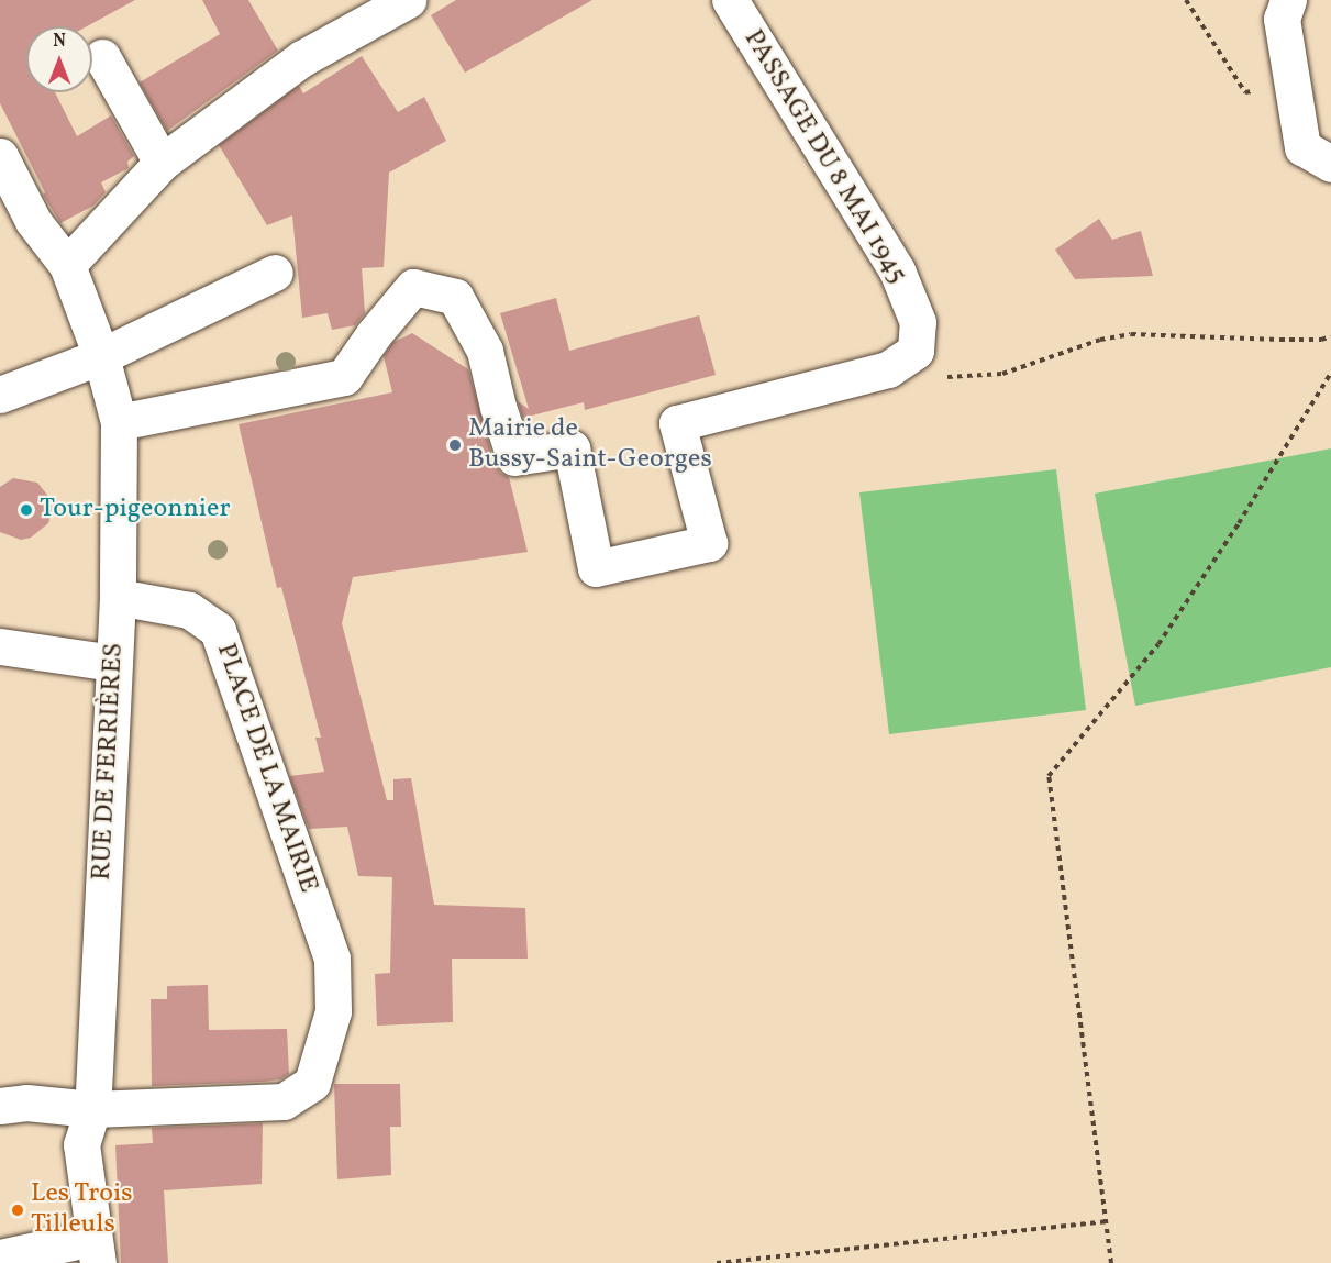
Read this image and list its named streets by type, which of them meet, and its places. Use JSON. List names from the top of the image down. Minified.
{"streets":{"street":["PASSAGE DU 8 MAI 1945","RUE DE FERRIÈRES","PLACE DE LA MAIRIE"]},"crossings":[["RUE DE FERRIÈRES","PLACE DE LA MAIRIE"]],"places":["Mairie de Bussy-Saint-Georges","Tour-pigeonnier","Les Trois Tilleuls"],"north":"top"}
